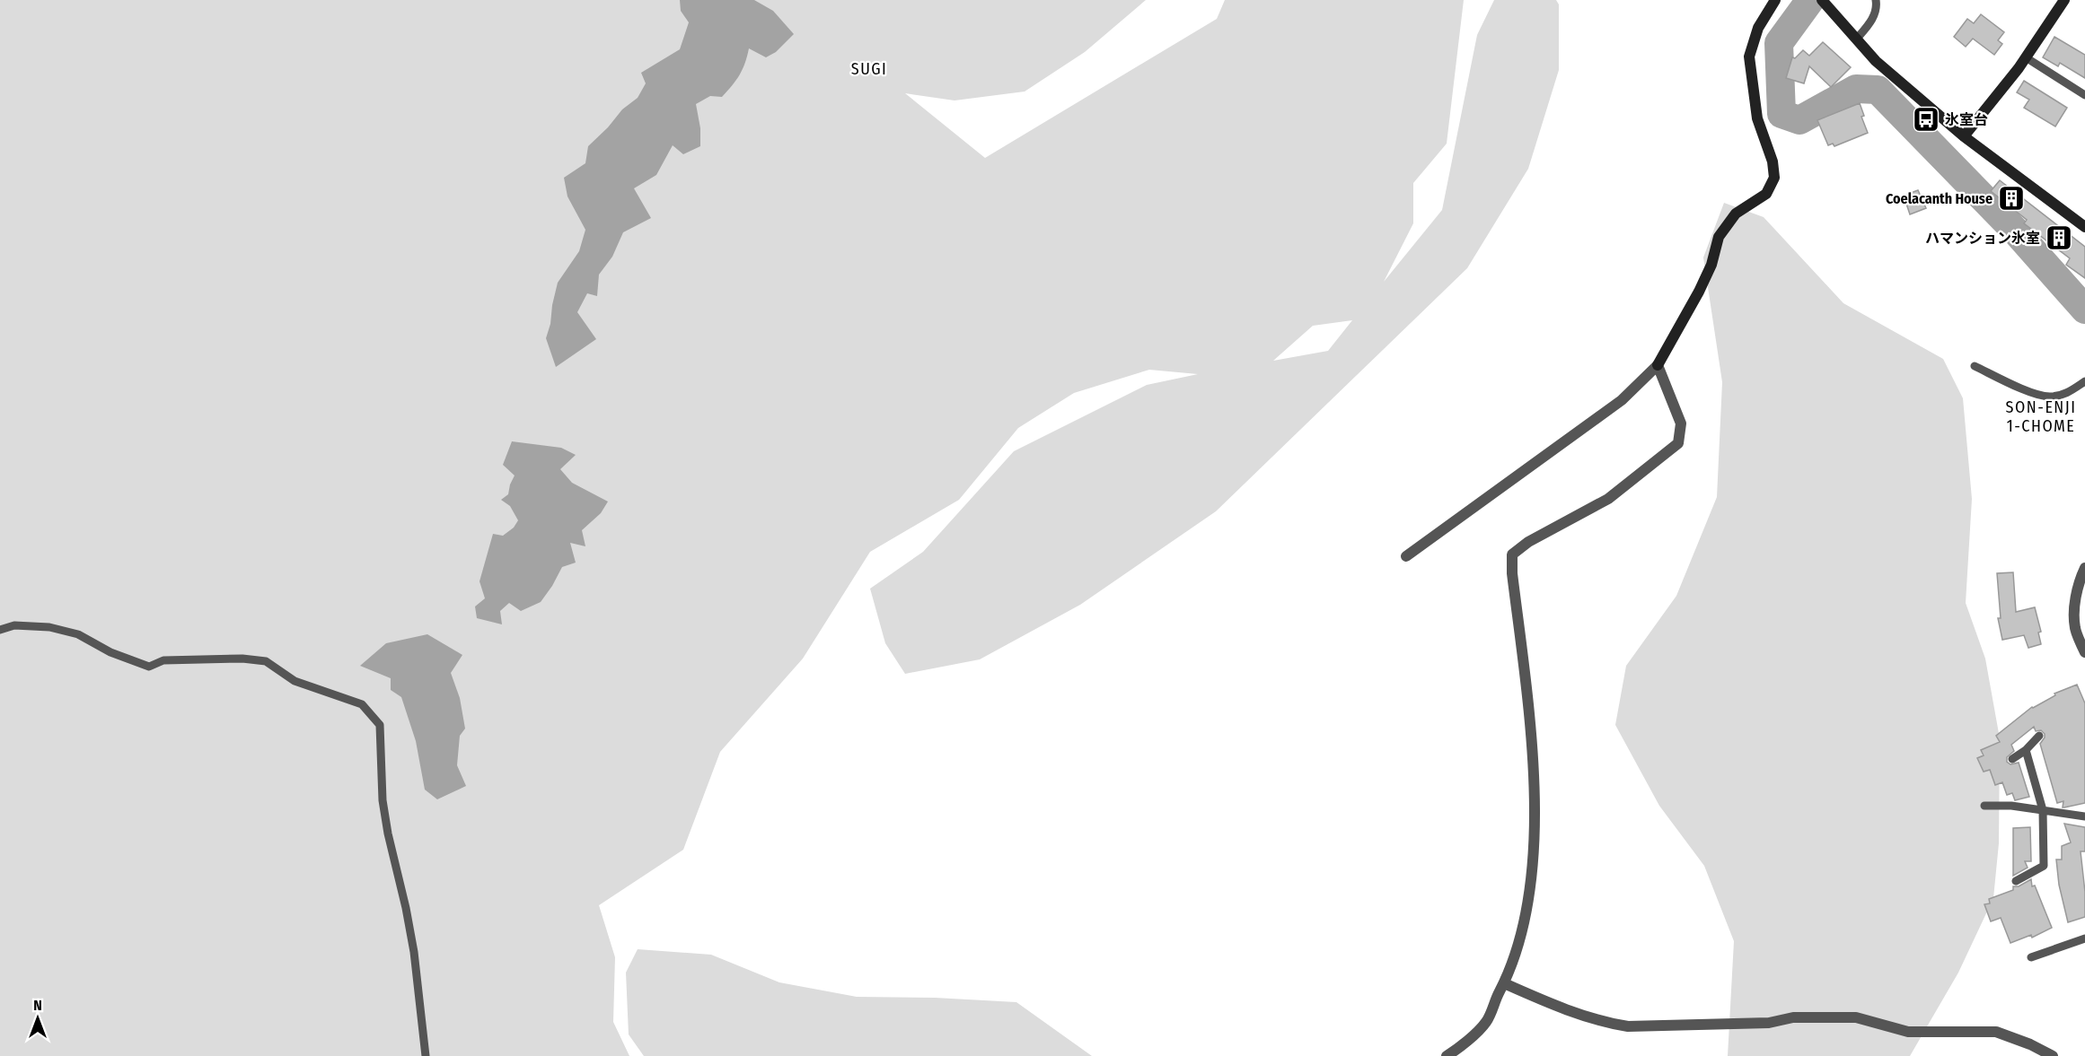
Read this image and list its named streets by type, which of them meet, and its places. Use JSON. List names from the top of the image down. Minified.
{"districts":["SUGI","SON-ENJI 1-CHOME"],"places":{"bus stop":["氷室台"],"building":["Coelacanth House","ハマンション氷室"]},"north":"top"}
